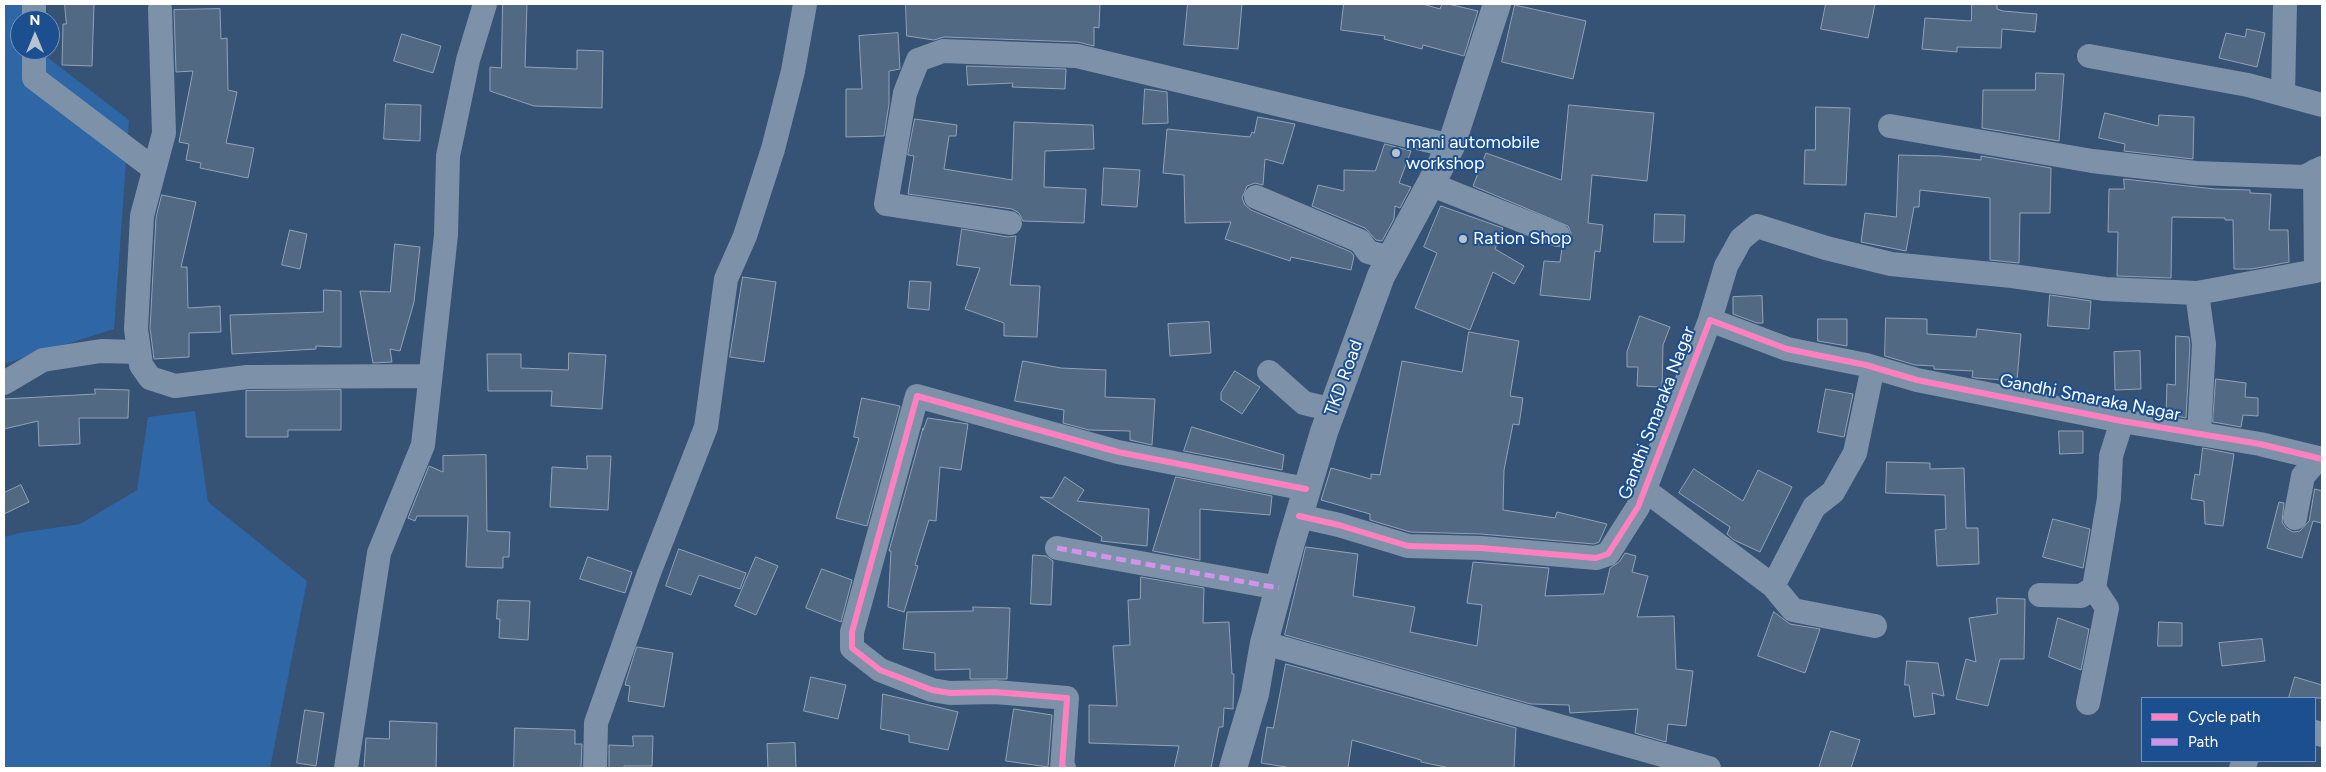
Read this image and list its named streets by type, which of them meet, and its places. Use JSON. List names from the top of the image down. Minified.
{"streets":{"street":["TKD Road","Gandhi Smaraka Nagar"]},"crossings":[["TKD Road","Gandhi Smaraka Nagar"]],"places":["mani automobile workshop","Ration Shop"],"legend":["Cycle path","Path"],"north":"top"}
